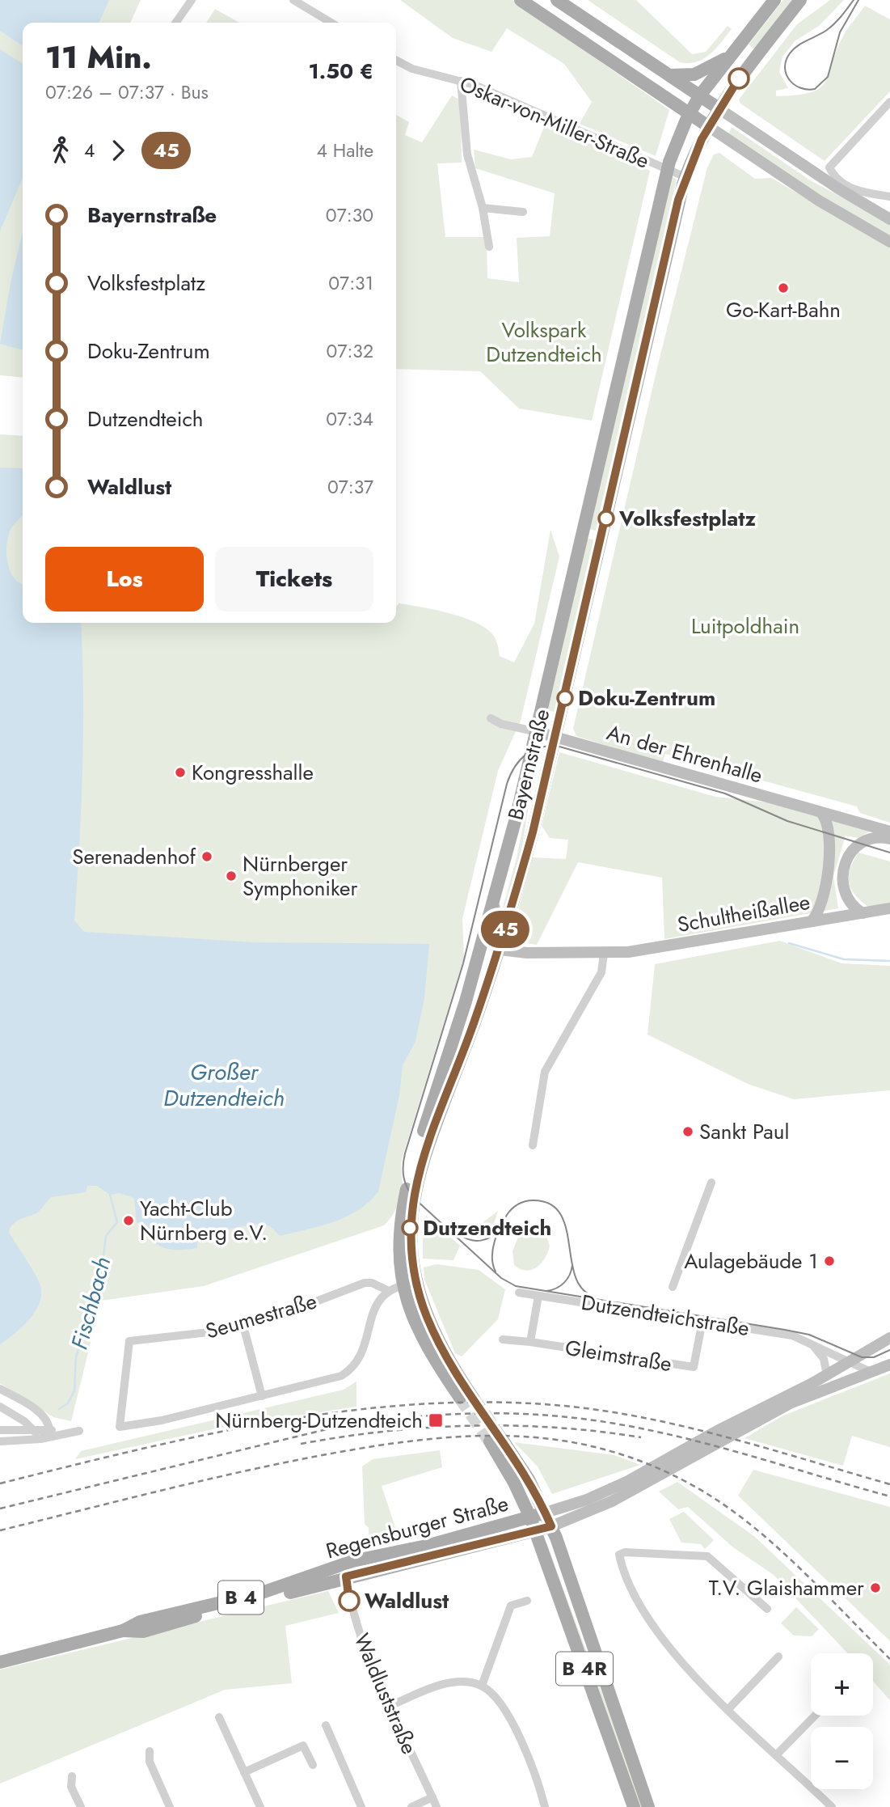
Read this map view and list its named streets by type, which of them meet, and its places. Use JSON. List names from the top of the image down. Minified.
{"streets":{"main road":["An der Ehrenhalle","Bayernstraße","Schultheißallee","Regensburger Straße","B 4","B 4R"],"street":["Oskar-von-Miller-Straße","Dutzendteichstraße","Seumestraße","Gleimstraße","Waldluststraße"]},"crossings":[["Oskar-von-Miller-Straße","Bayernstraße"],["An der Ehrenhalle","Bayernstraße"],["Bayernstraße","Schultheißallee"],["Dutzendteichstraße","Gleimstraße"],["Dutzendteichstraße","Regensburger Straße"],["Regensburger Straße","B 4R"],["Regensburger Straße","Waldluststraße"]],"water":["Großer Dutzendteich","Fischbach"],"parks":["Volkspark Dutzendteich","Luitpoldhain"],"places":{"other":["Go-Kart-Bahn","Volksfestplatz","Doku-Zentrum","Kongresshalle","Serenadenhof","Nürnberger Symphoniker","Sankt Paul","Yacht-Club Nürnberg e.V.","Dutzendteich","Aulagebäude 1","T.V. Glaishammer","Waldlust"],"transit":["Nürnberg-Dutzendteich"]},"lines":["bus line 45"],"page":{"on_map":"45","heading":["11 Min.","07:26 – 07:37 · Bus","1.50 €"],"legs":["4","45","4 Halte"],"list":[{"name":"Bayernstraße","value":"07:30"},{"name":"Volksfestplatz","value":"07:31"},{"name":"Doku-Zentrum","value":"07:32"},{"name":"Dutzendteich","value":"07:34"},{"name":"Waldlust","value":"07:37"}],"buttons":["Los","Tickets"],"map_buttons":["+","−"]}}
